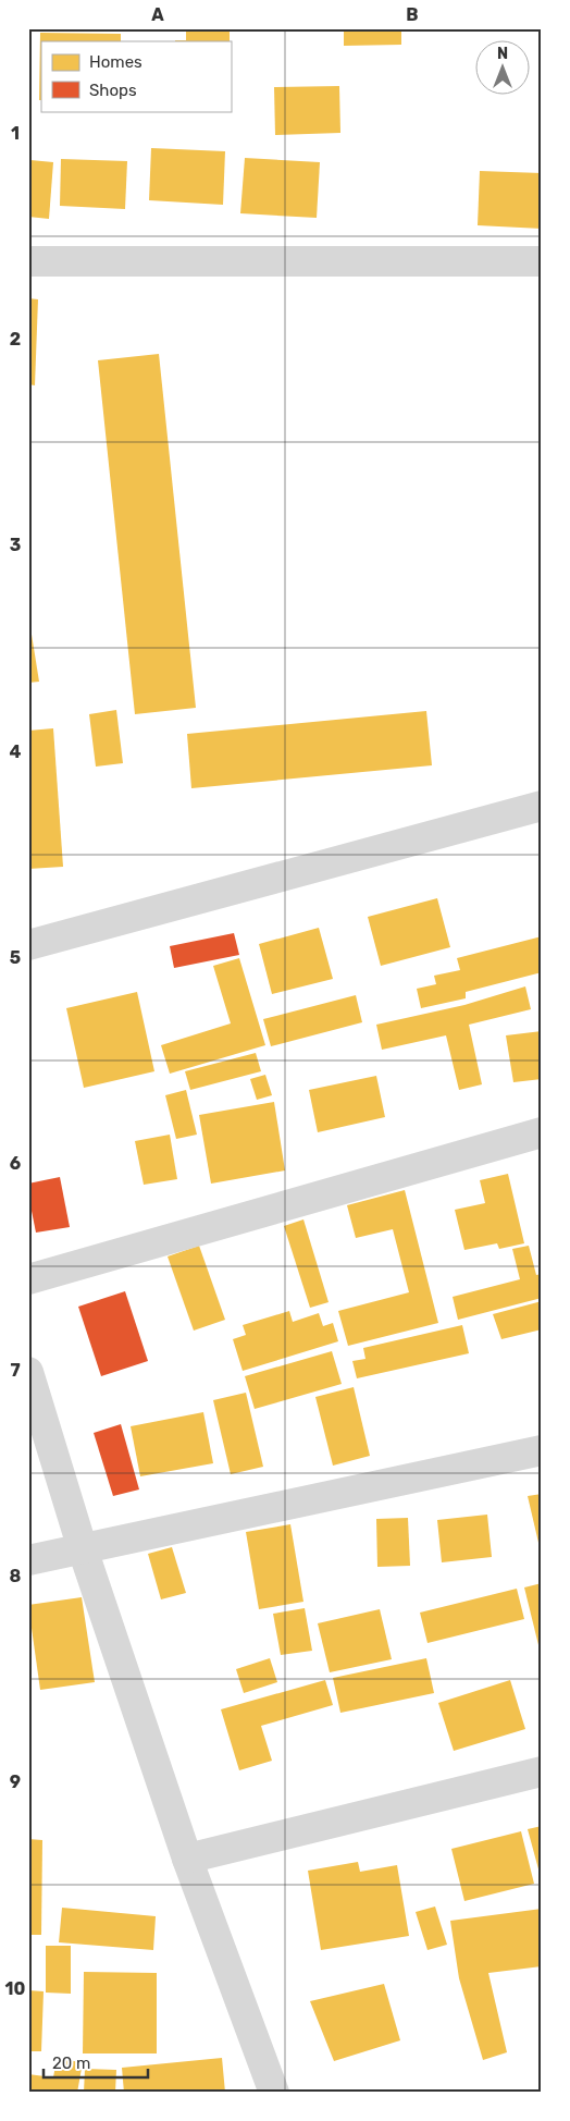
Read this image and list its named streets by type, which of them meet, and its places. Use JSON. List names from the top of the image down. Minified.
{"legend":["Homes","Shops"],"scale_bar":"20 m","north":"top","grid":{"columns":["A","B"],"rows":["1","2","3","4","5","6","7","8","9","10"]}}
